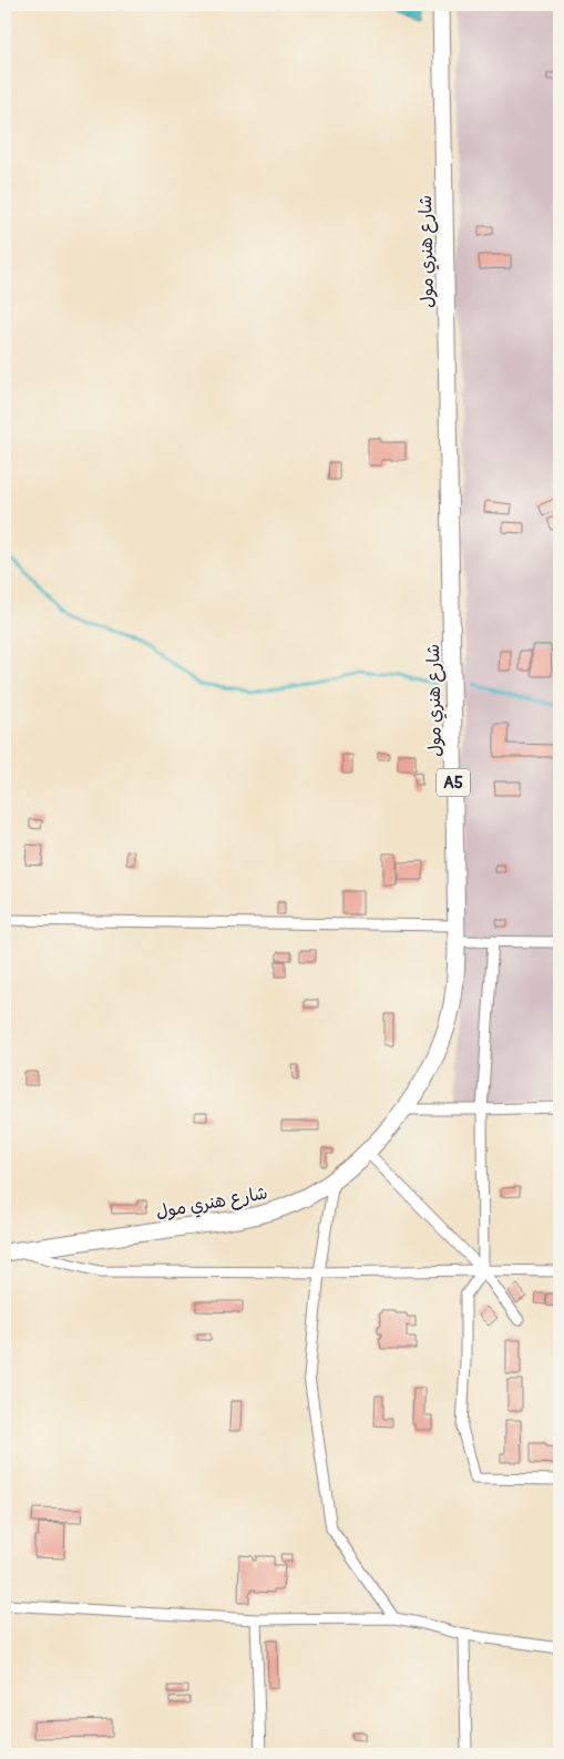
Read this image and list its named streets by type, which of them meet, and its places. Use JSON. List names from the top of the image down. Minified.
{"streets":{"highway":["شارع هنري مول","A5"]}}
